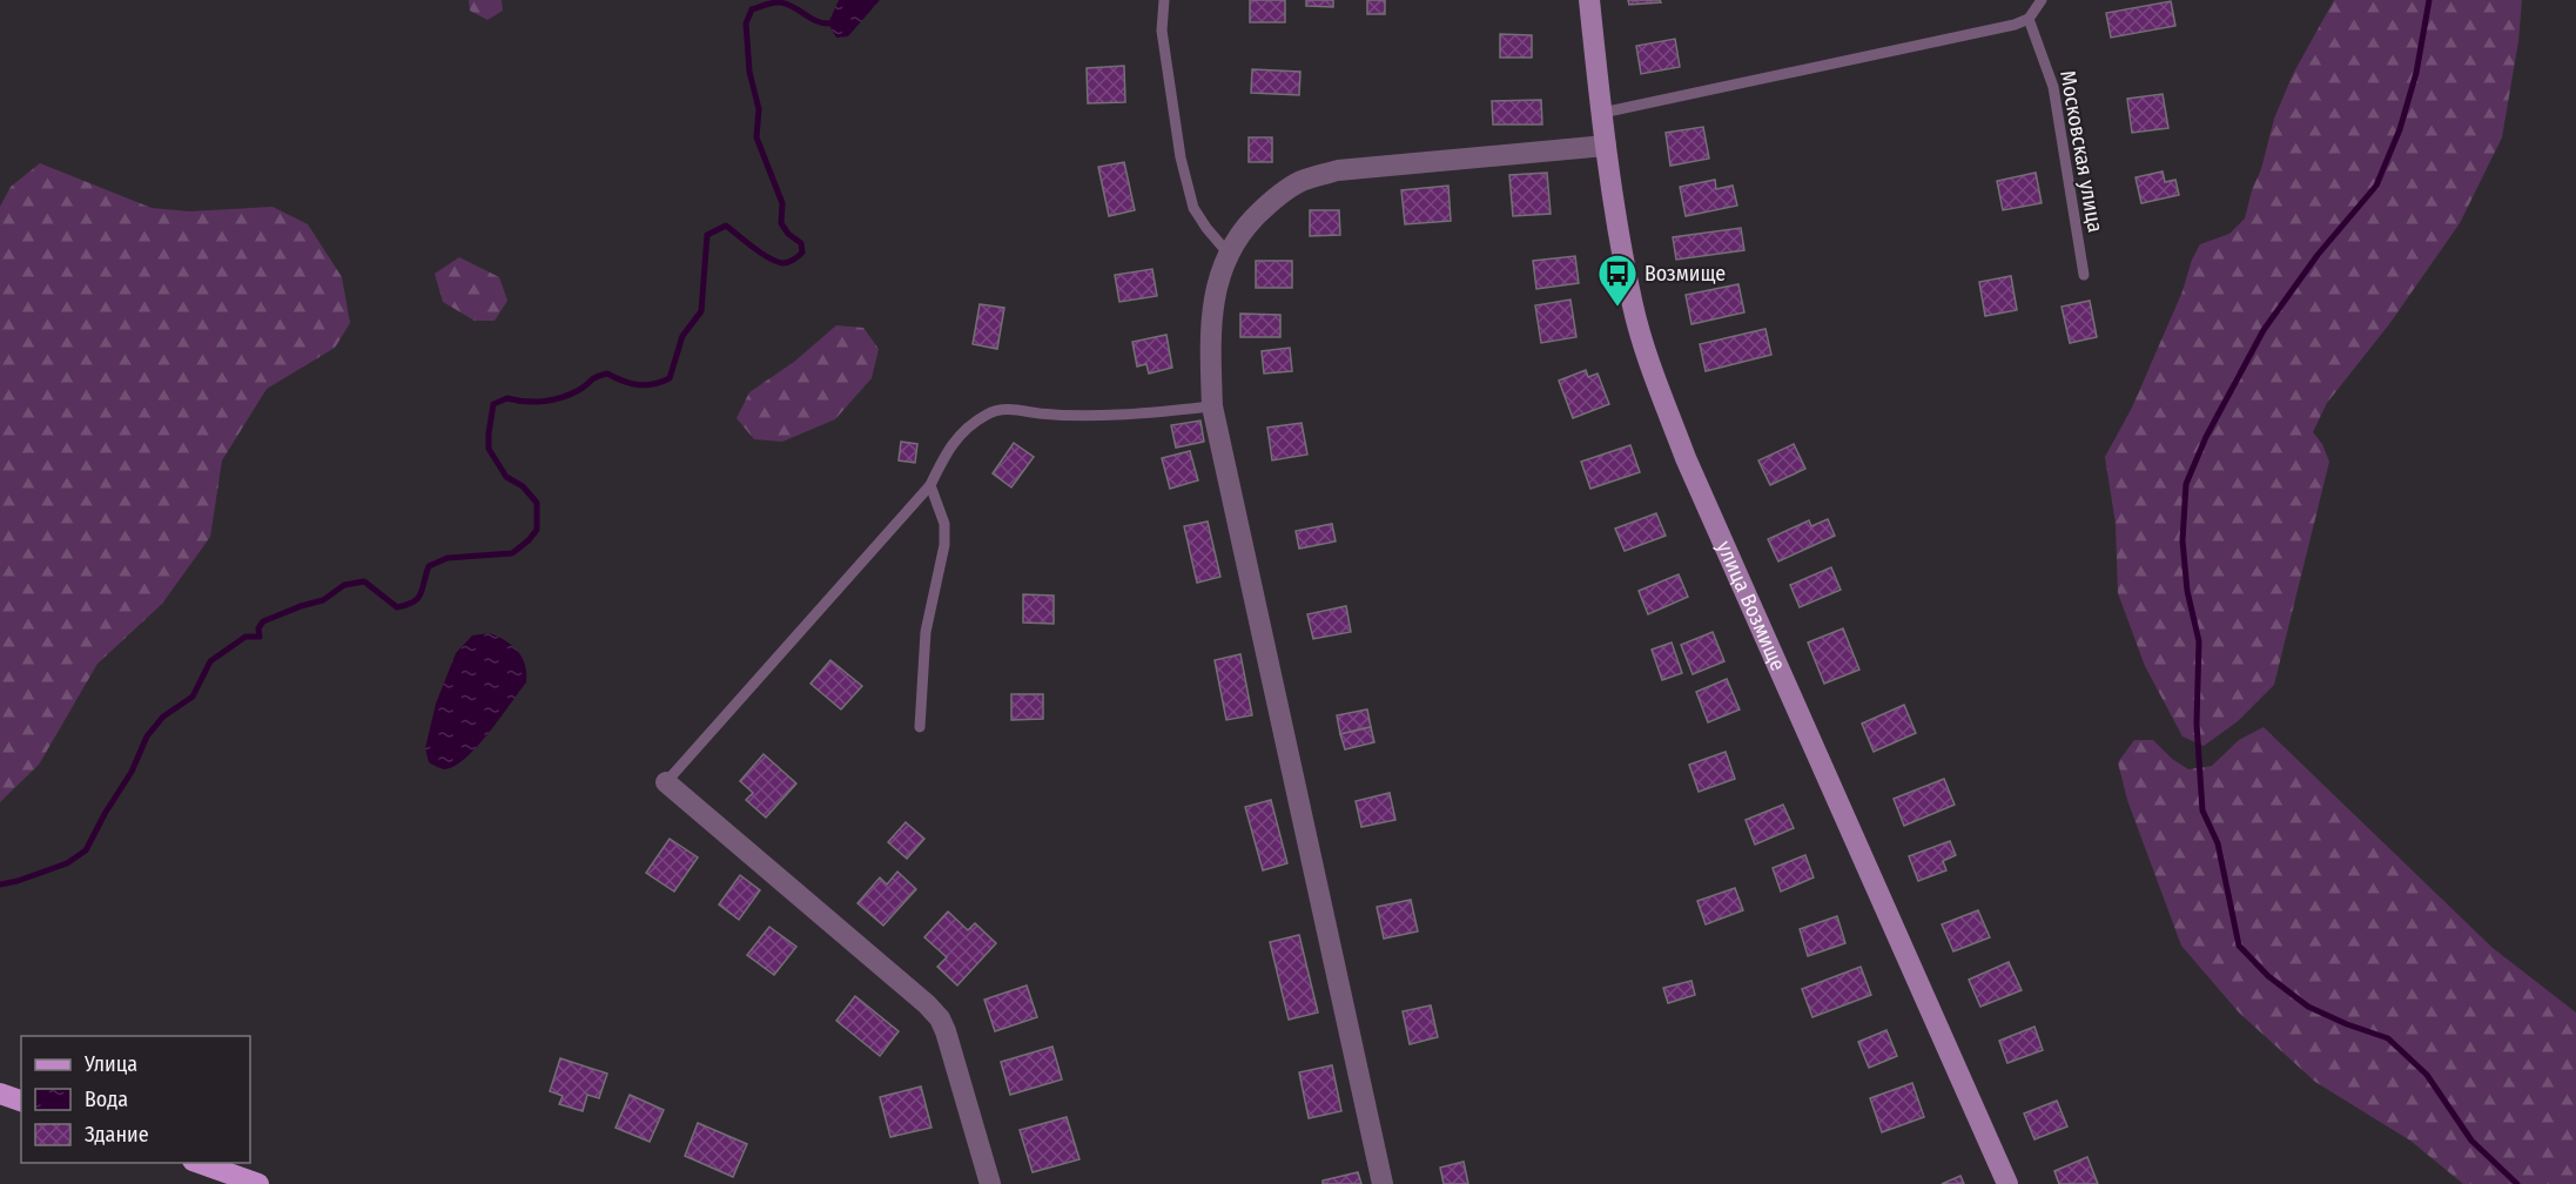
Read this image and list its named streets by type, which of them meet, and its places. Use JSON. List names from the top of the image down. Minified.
{"streets":{"main road":["улица Возмище"],"lane":["Московская улица"]},"places":{"bus stop":["Возмище"]},"legend":["Улица","Вода","Здание"]}
